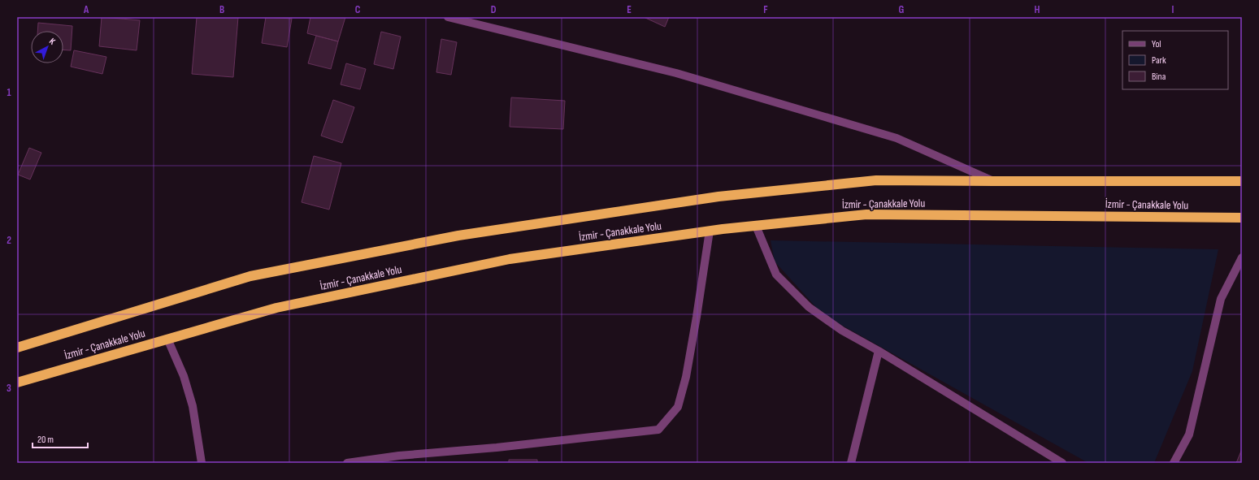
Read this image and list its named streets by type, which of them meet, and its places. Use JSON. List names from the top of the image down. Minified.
{"streets":{"highway":["İzmir - Çanakkale Yolu"]},"legend":["Yol","Park","Bina"],"scale_bar":"20 m","north":"top right","grid":{"columns":["A","B","C","D","E","F","G","H","I"],"rows":["1","2","3"]}}
